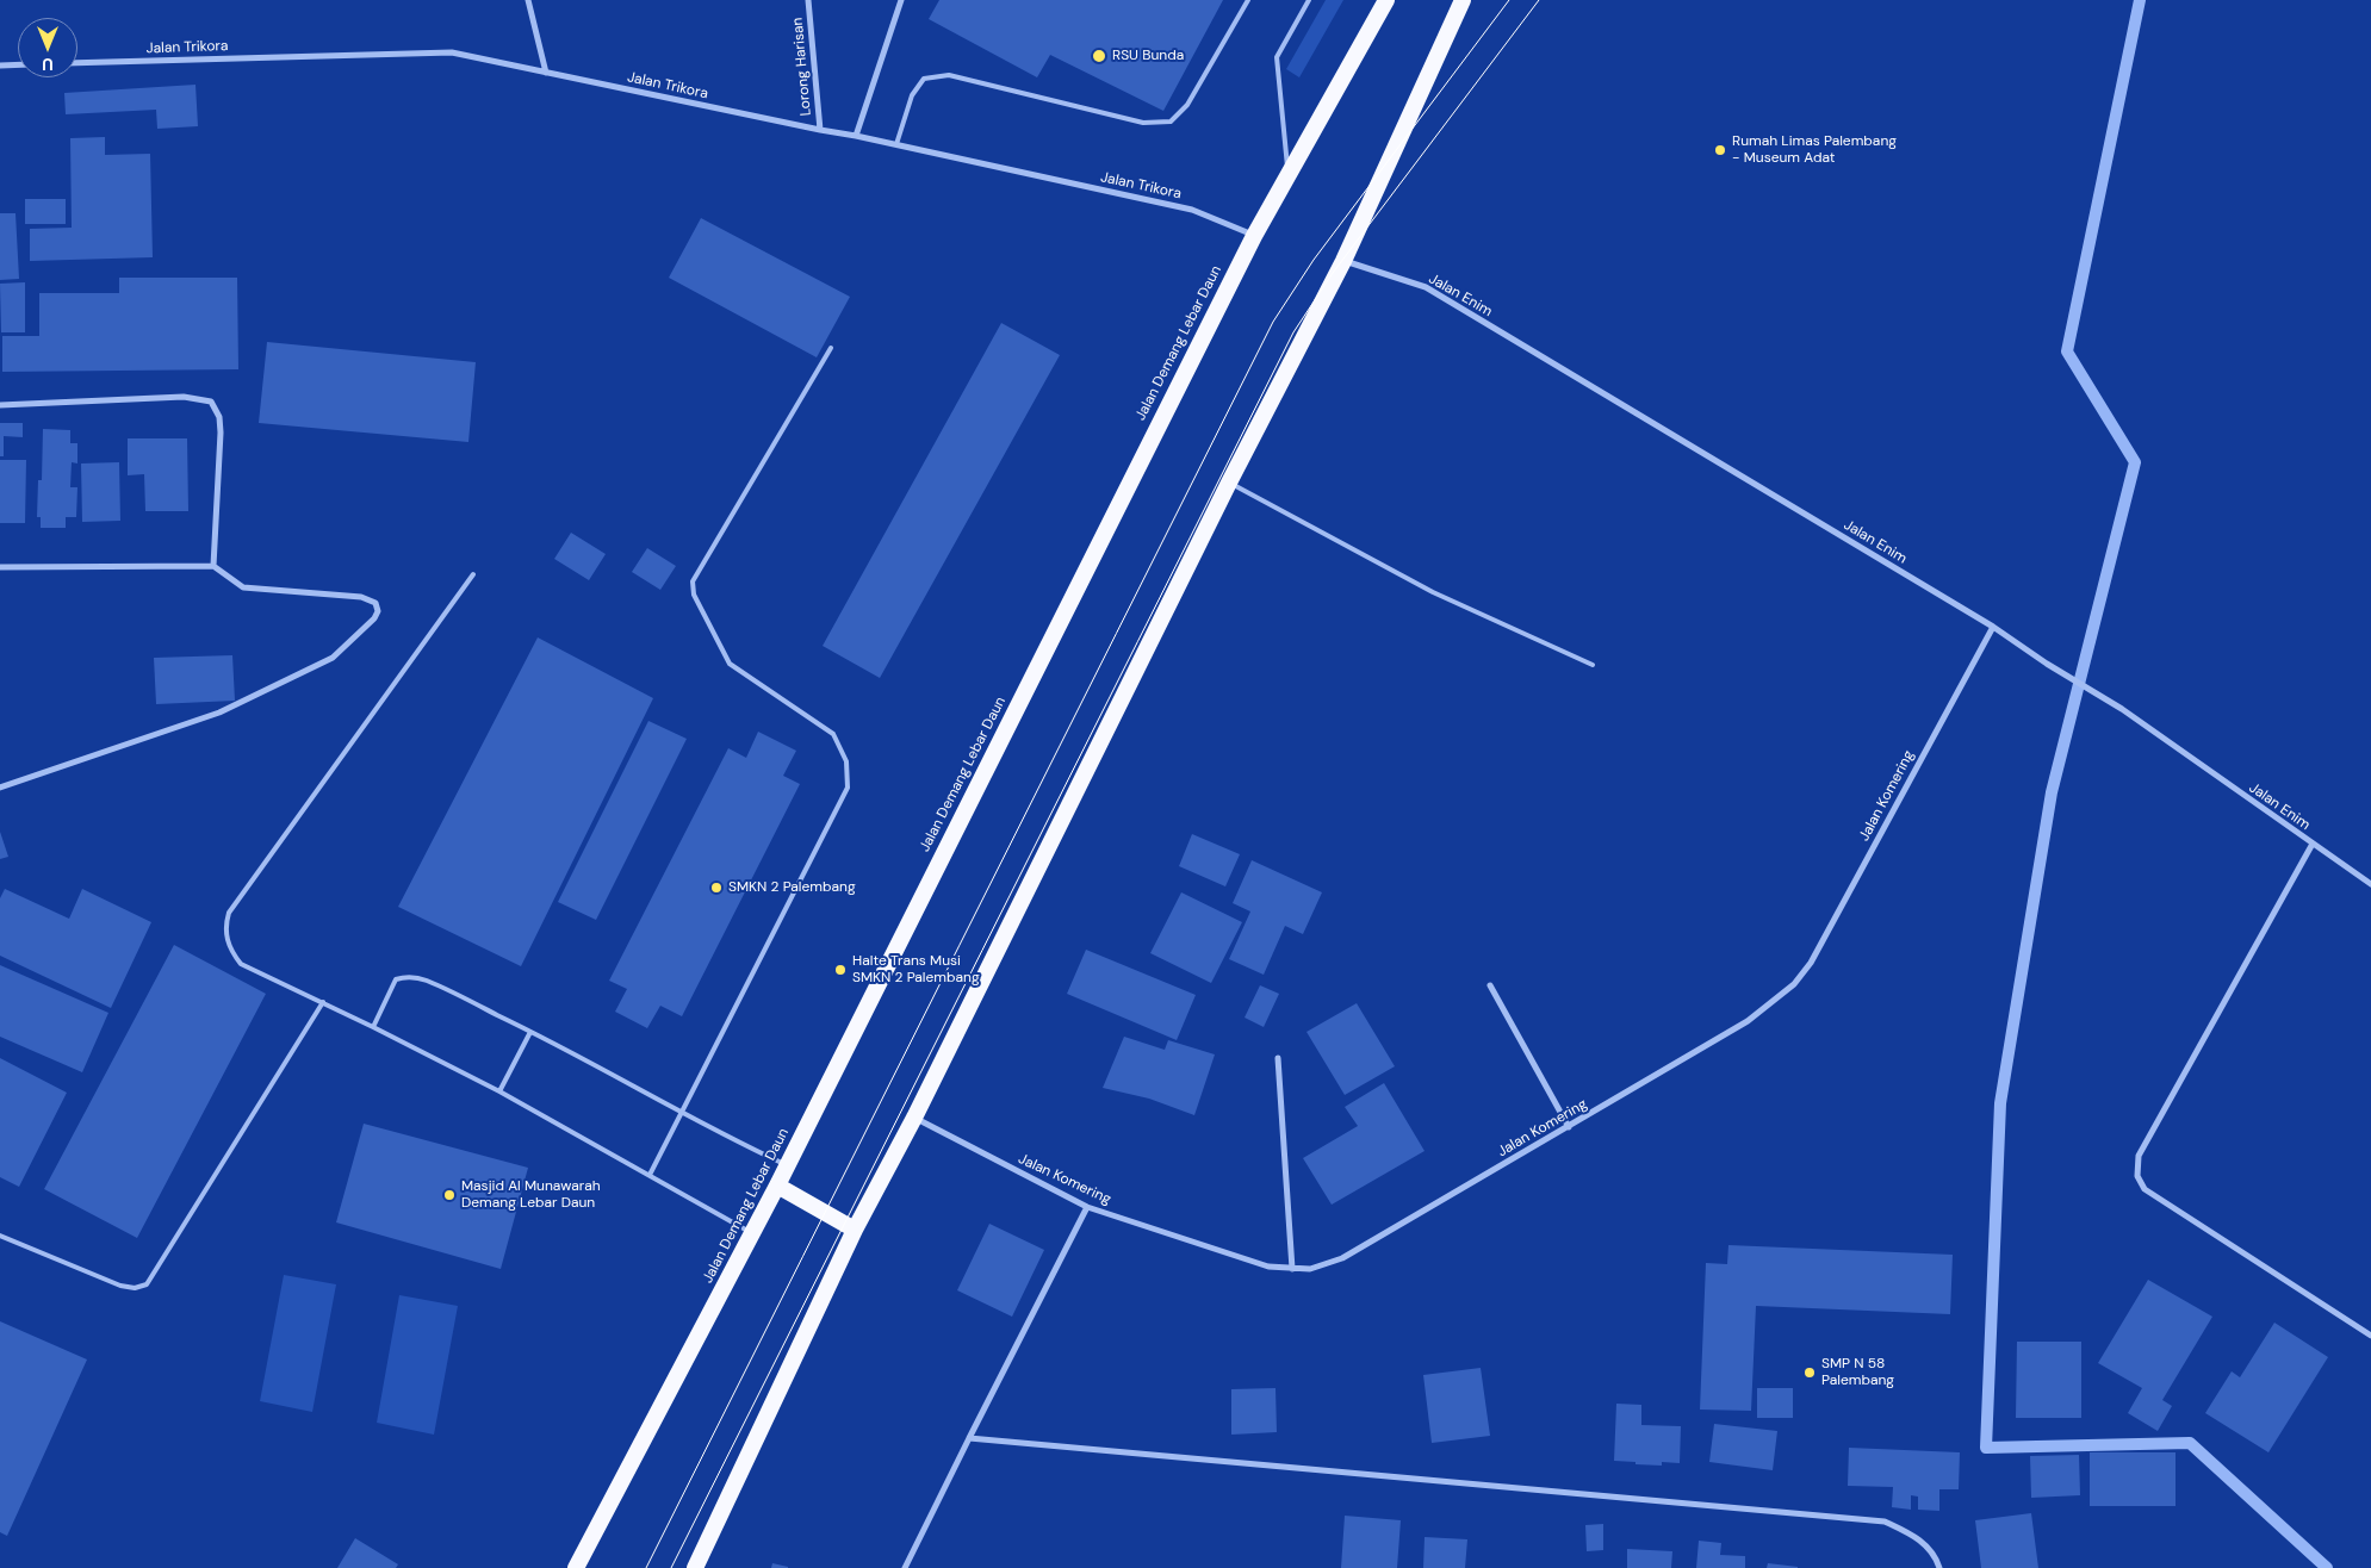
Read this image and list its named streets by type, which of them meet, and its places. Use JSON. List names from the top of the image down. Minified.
{"streets":{"highway":["Jalan Demang Lebar Daun"],"street":["Jalan Trikora","Lorong Harisan","Jalan Enim","Jalan Komering"]},"crossings":[["Jalan Trikora","Lorong Harisan"],["Jalan Trikora","Jalan Demang Lebar Daun"],["Jalan Enim","Jalan Komering"]],"places":["RSU Bunda","Rumah Limas Palembang - Museum Adat","SMKN 2 Palembang","Halte Trans Musi SMKN 2 Palembang","Masjid Al Munawarah Demang Lebar Daun","SMP N 58 Palembang"],"north":"bottom"}
